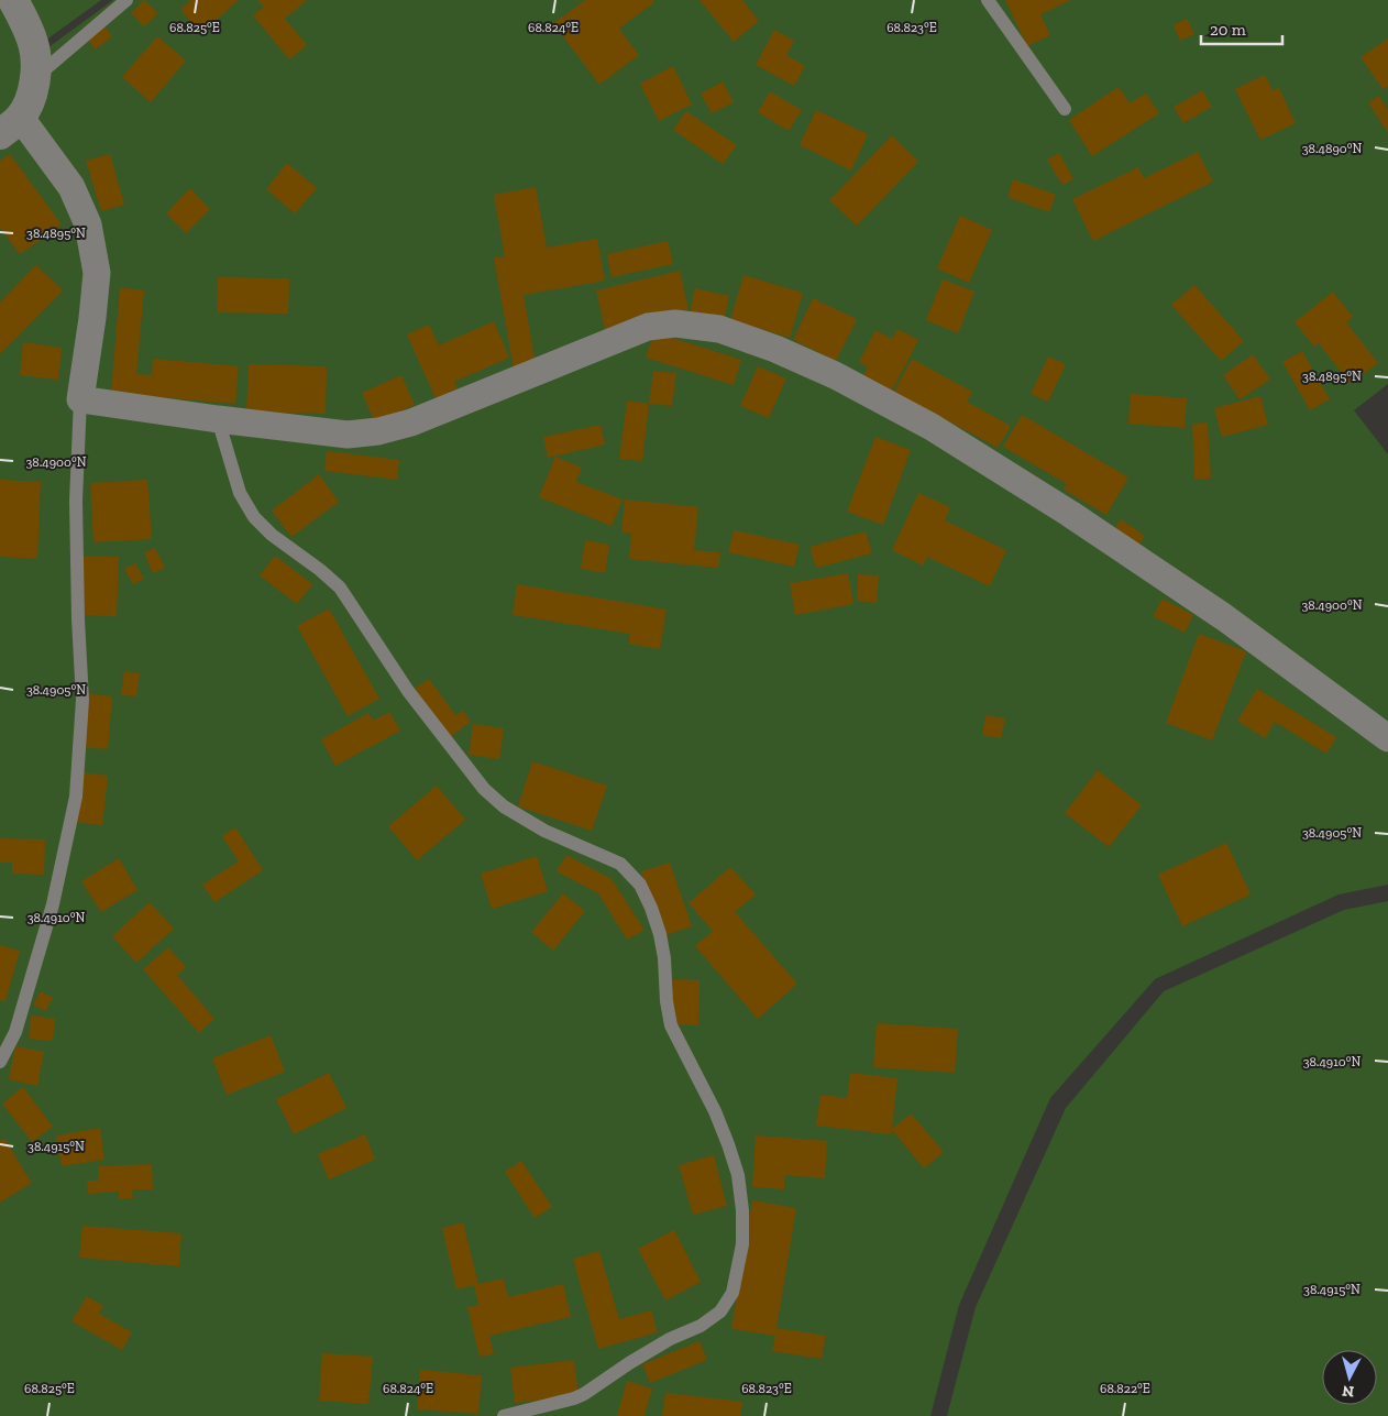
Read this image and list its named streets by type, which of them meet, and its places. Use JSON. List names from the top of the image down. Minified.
{"scale_bar":"20 m","north":"bottom","coordinates":["68.825°E","68.824°E","68.823°E","38.4890°N","38.4895°N","38.4900°N","38.4905°N","38.4910°N","38.4915°N","68.822°E"]}
